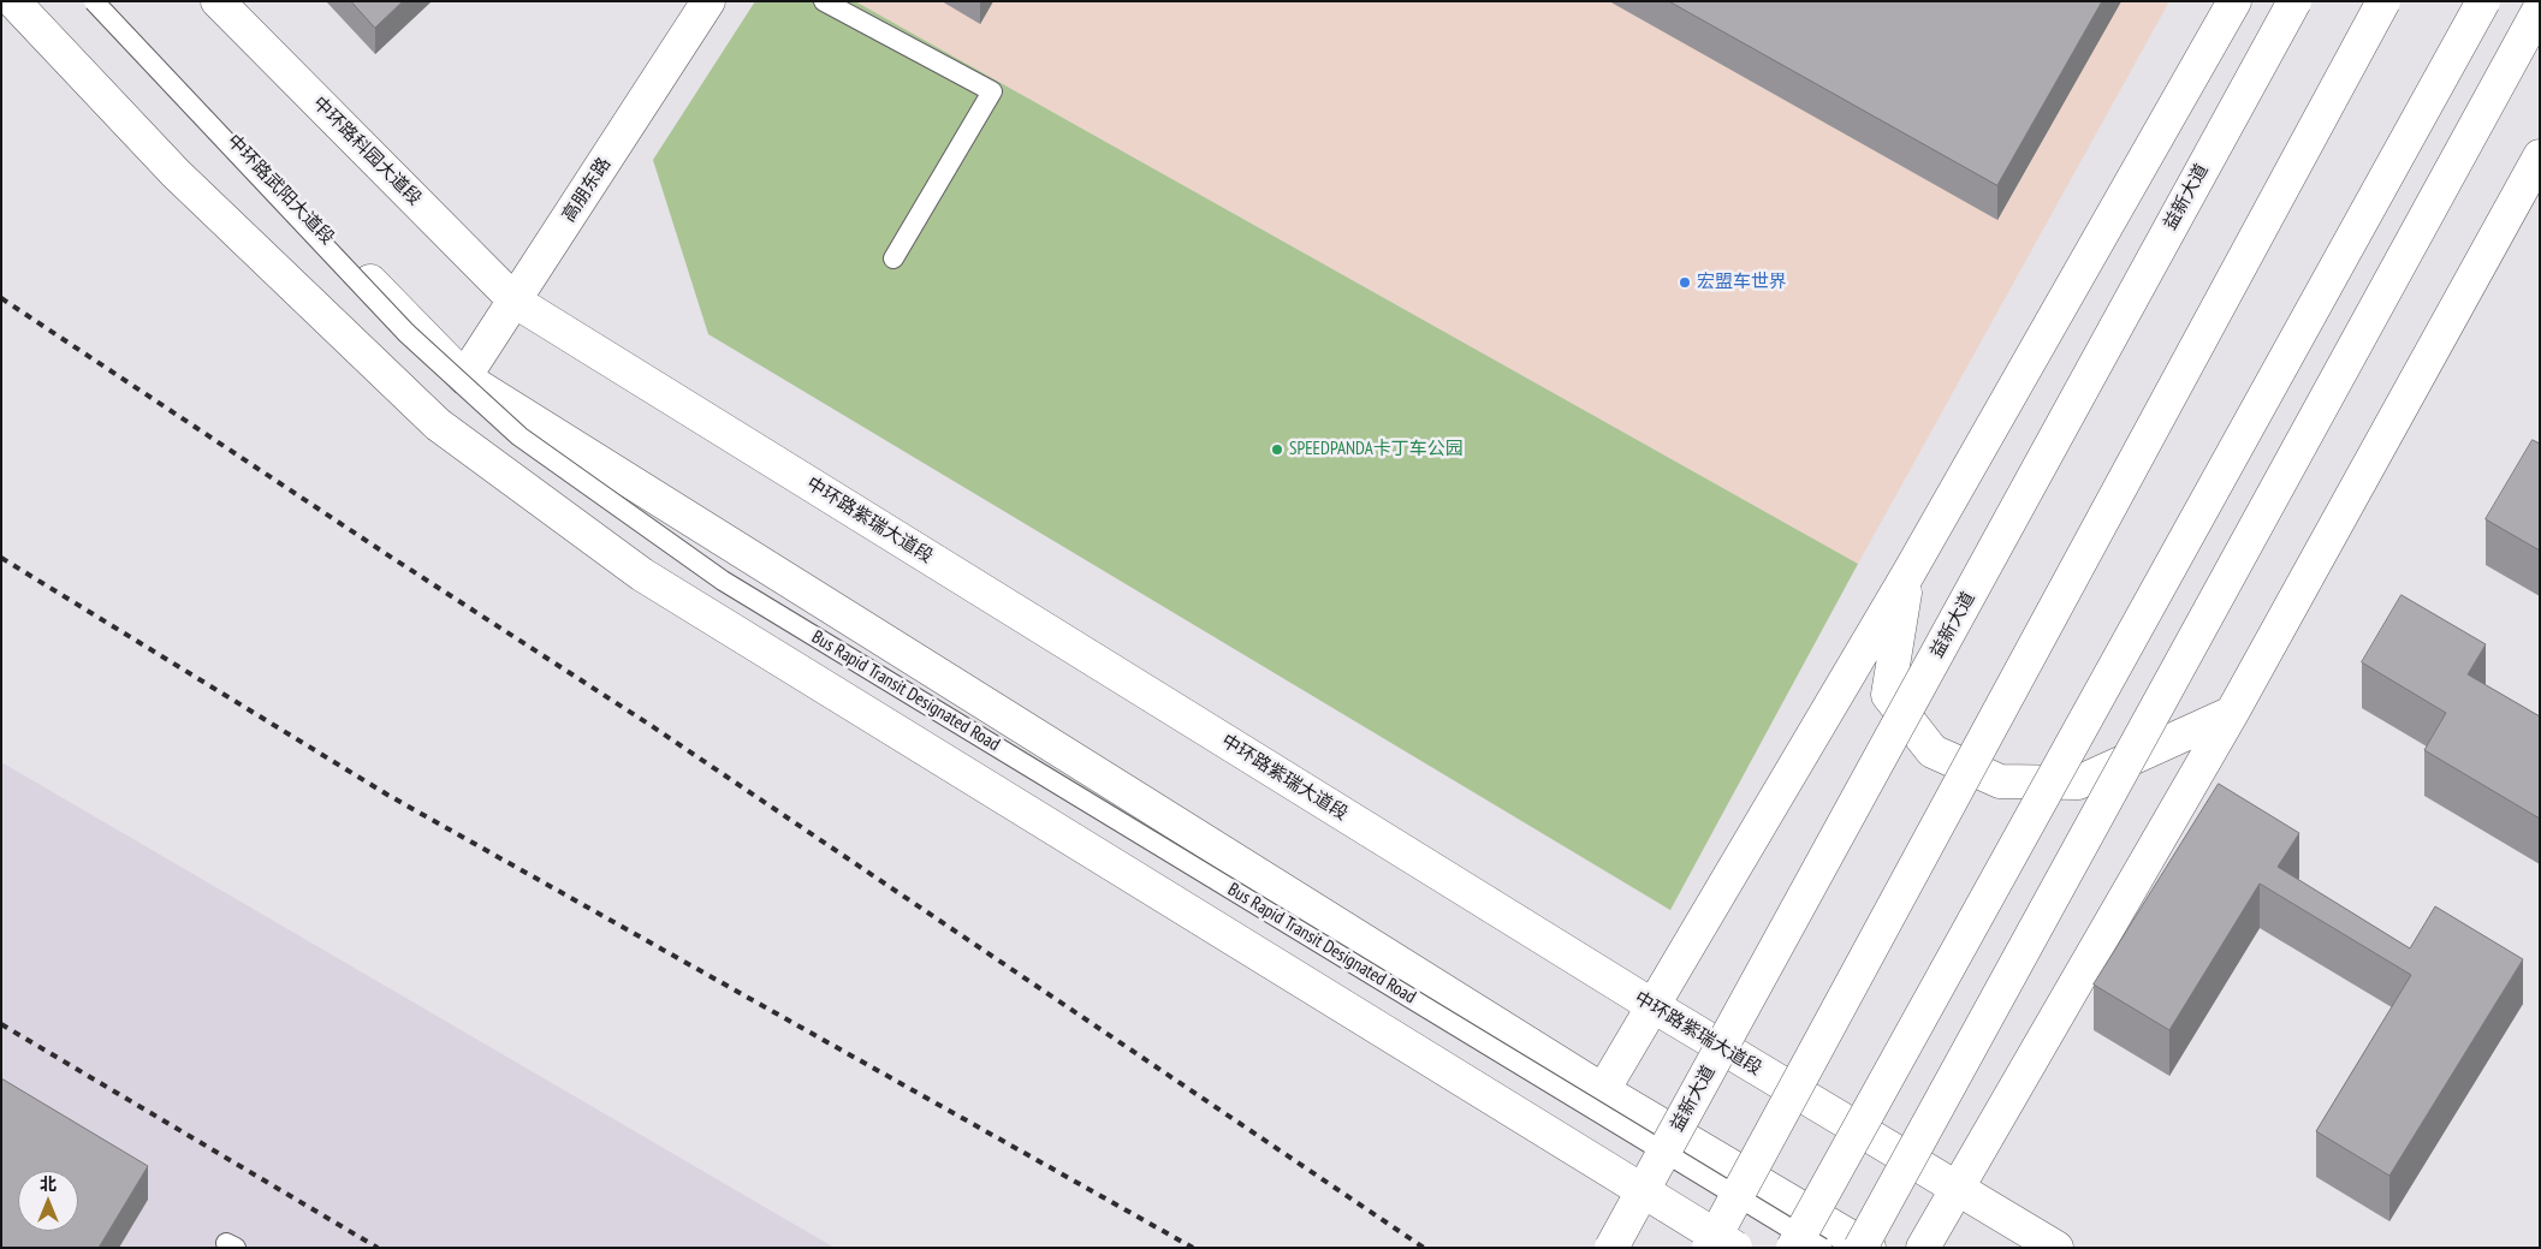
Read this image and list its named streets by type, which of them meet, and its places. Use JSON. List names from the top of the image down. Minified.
{"streets":{"main road":["中环路科园大道段","中环路武阳大道段","高朋东路","益新大道","中环路紫瑞大道段"],"lane":["Bus Rapid Transit Designated Road"]},"crossings":[["中环路科园大道段","高朋东路"],["中环路科园大道段","中环路紫瑞大道段"],["中环路武阳大道段","高朋东路"],["中环路武阳大道段","Bus Rapid Transit Designated Road"],["高朋东路","中环路紫瑞大道段"]],"places":["宏盟车世界","SPEEDPANDA卡丁车公园"],"north":"top"}
